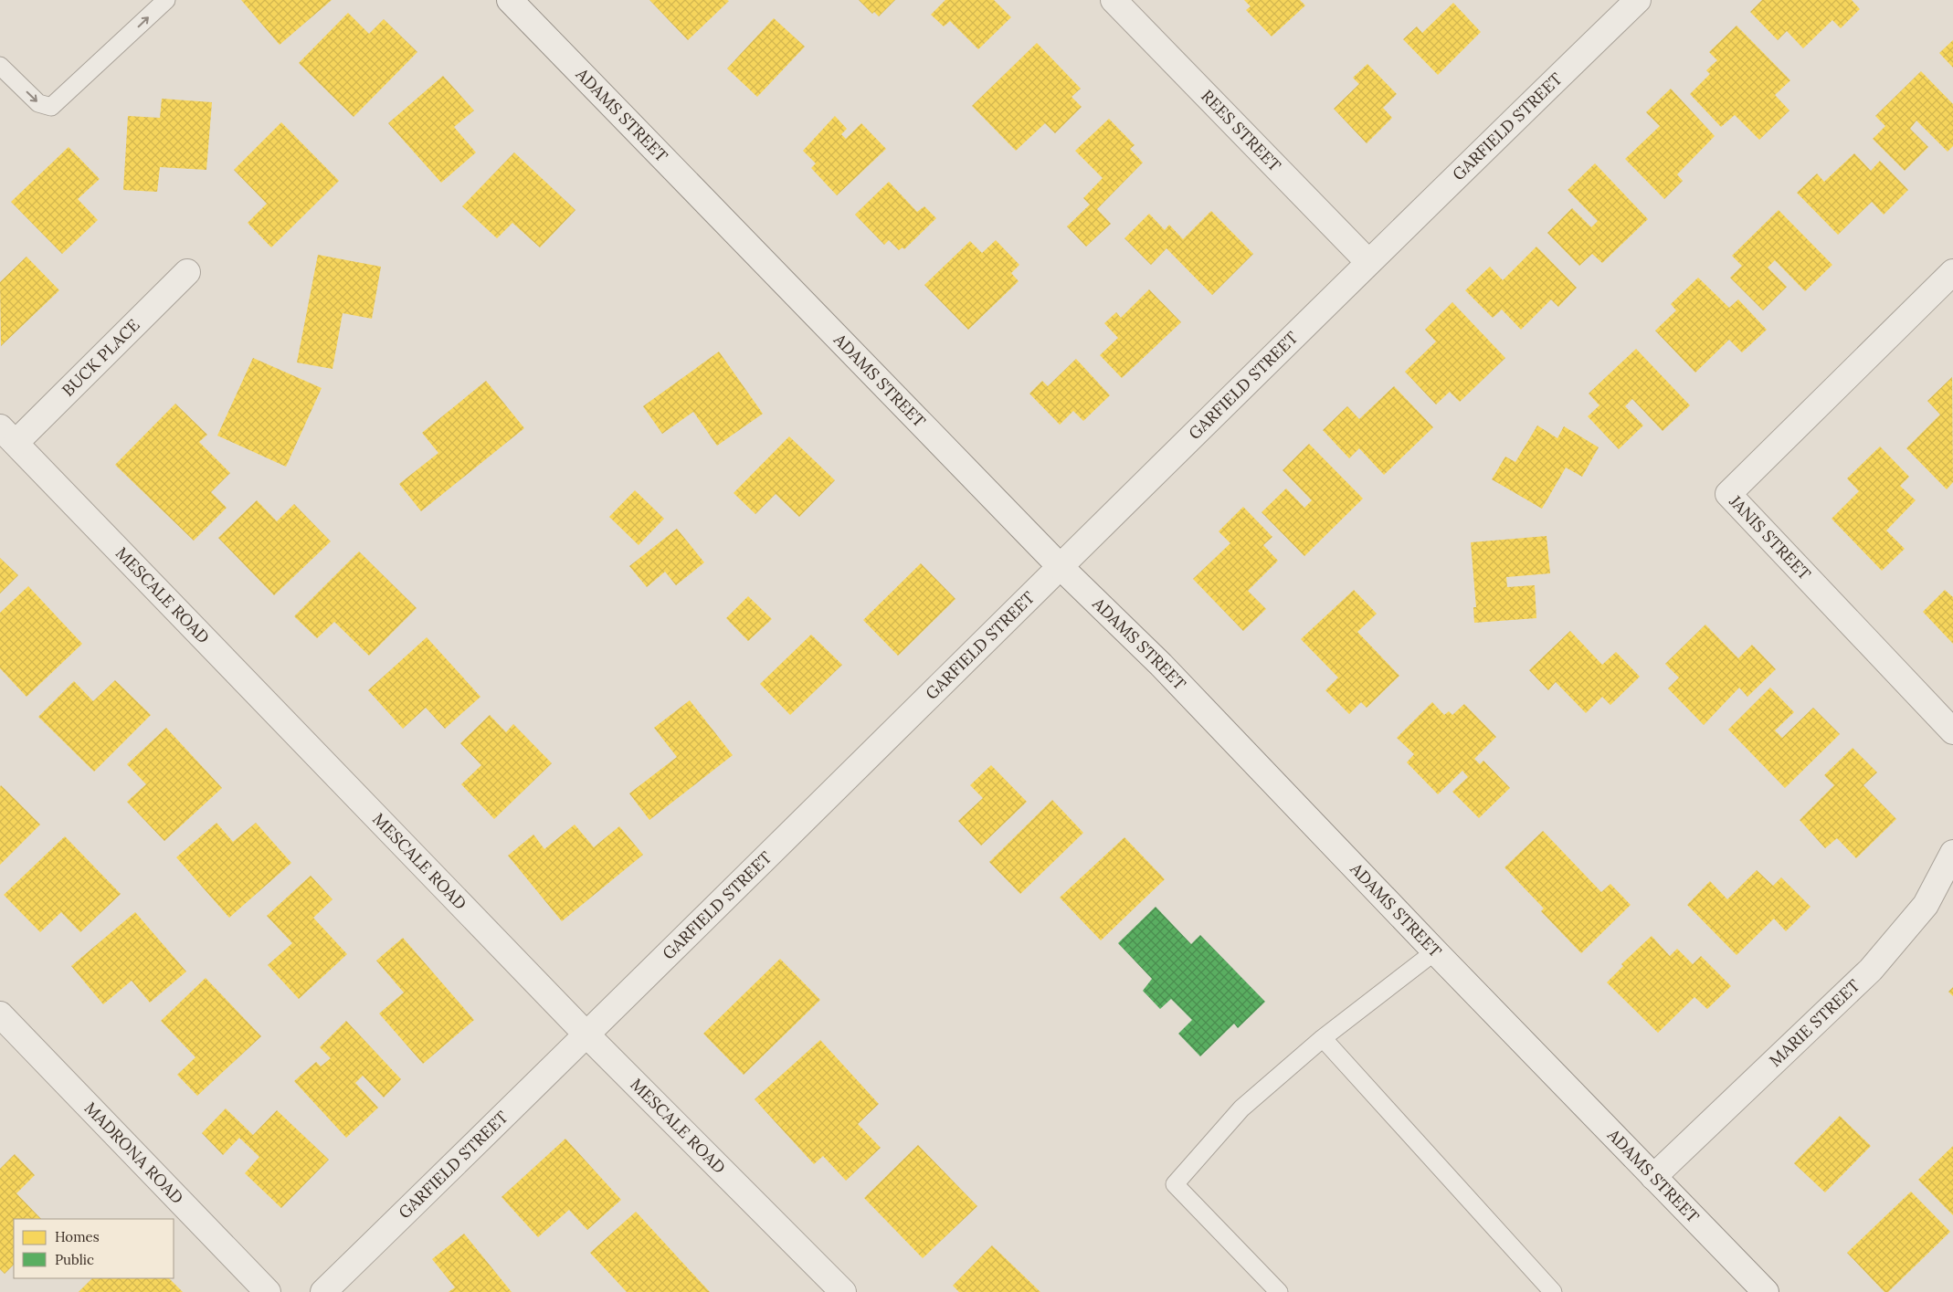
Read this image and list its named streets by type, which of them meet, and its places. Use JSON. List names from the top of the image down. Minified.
{"streets":{"street":["ADAMS STREET","GARFIELD STREET","REES STREET","BUCK PLACE","JANIS STREET","MESCALE ROAD","MARIE STREET","MADRONA ROAD"]},"crossings":[["ADAMS STREET","GARFIELD STREET"],["ADAMS STREET","MARIE STREET"],["GARFIELD STREET","REES STREET"],["GARFIELD STREET","MESCALE ROAD"],["BUCK PLACE","MESCALE ROAD"]],"legend":["Homes","Public"]}
